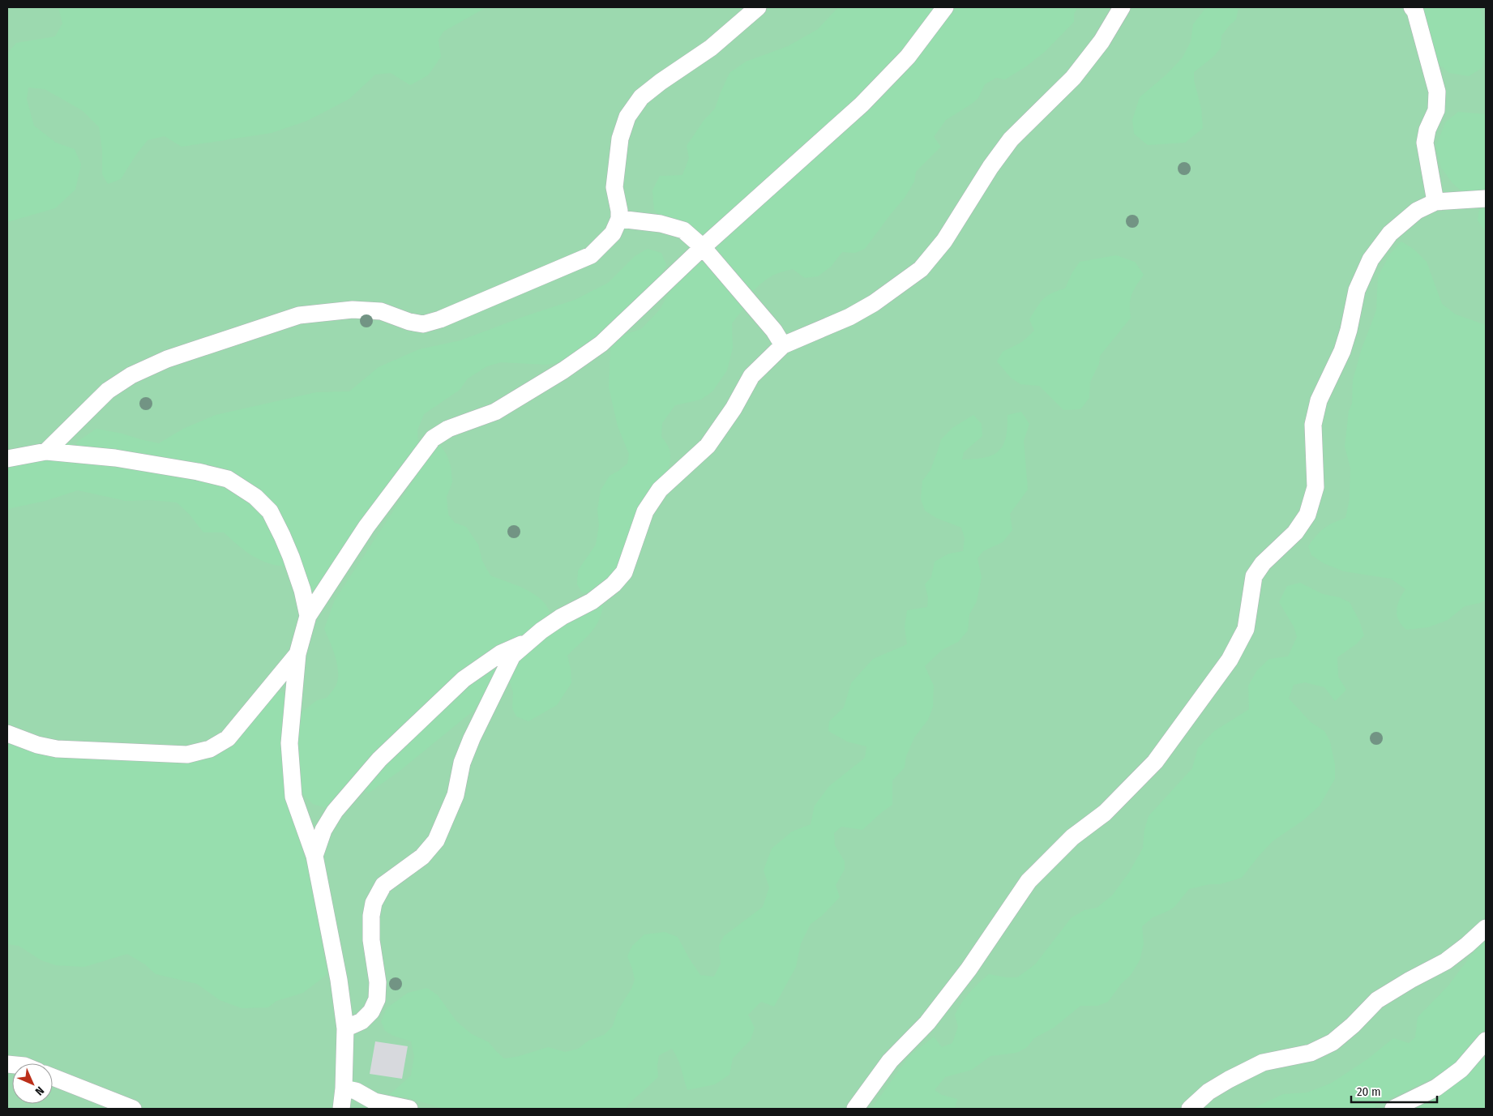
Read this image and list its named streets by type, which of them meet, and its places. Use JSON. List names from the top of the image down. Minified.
{"scale_bar":"20 m","north":"bottom right"}
